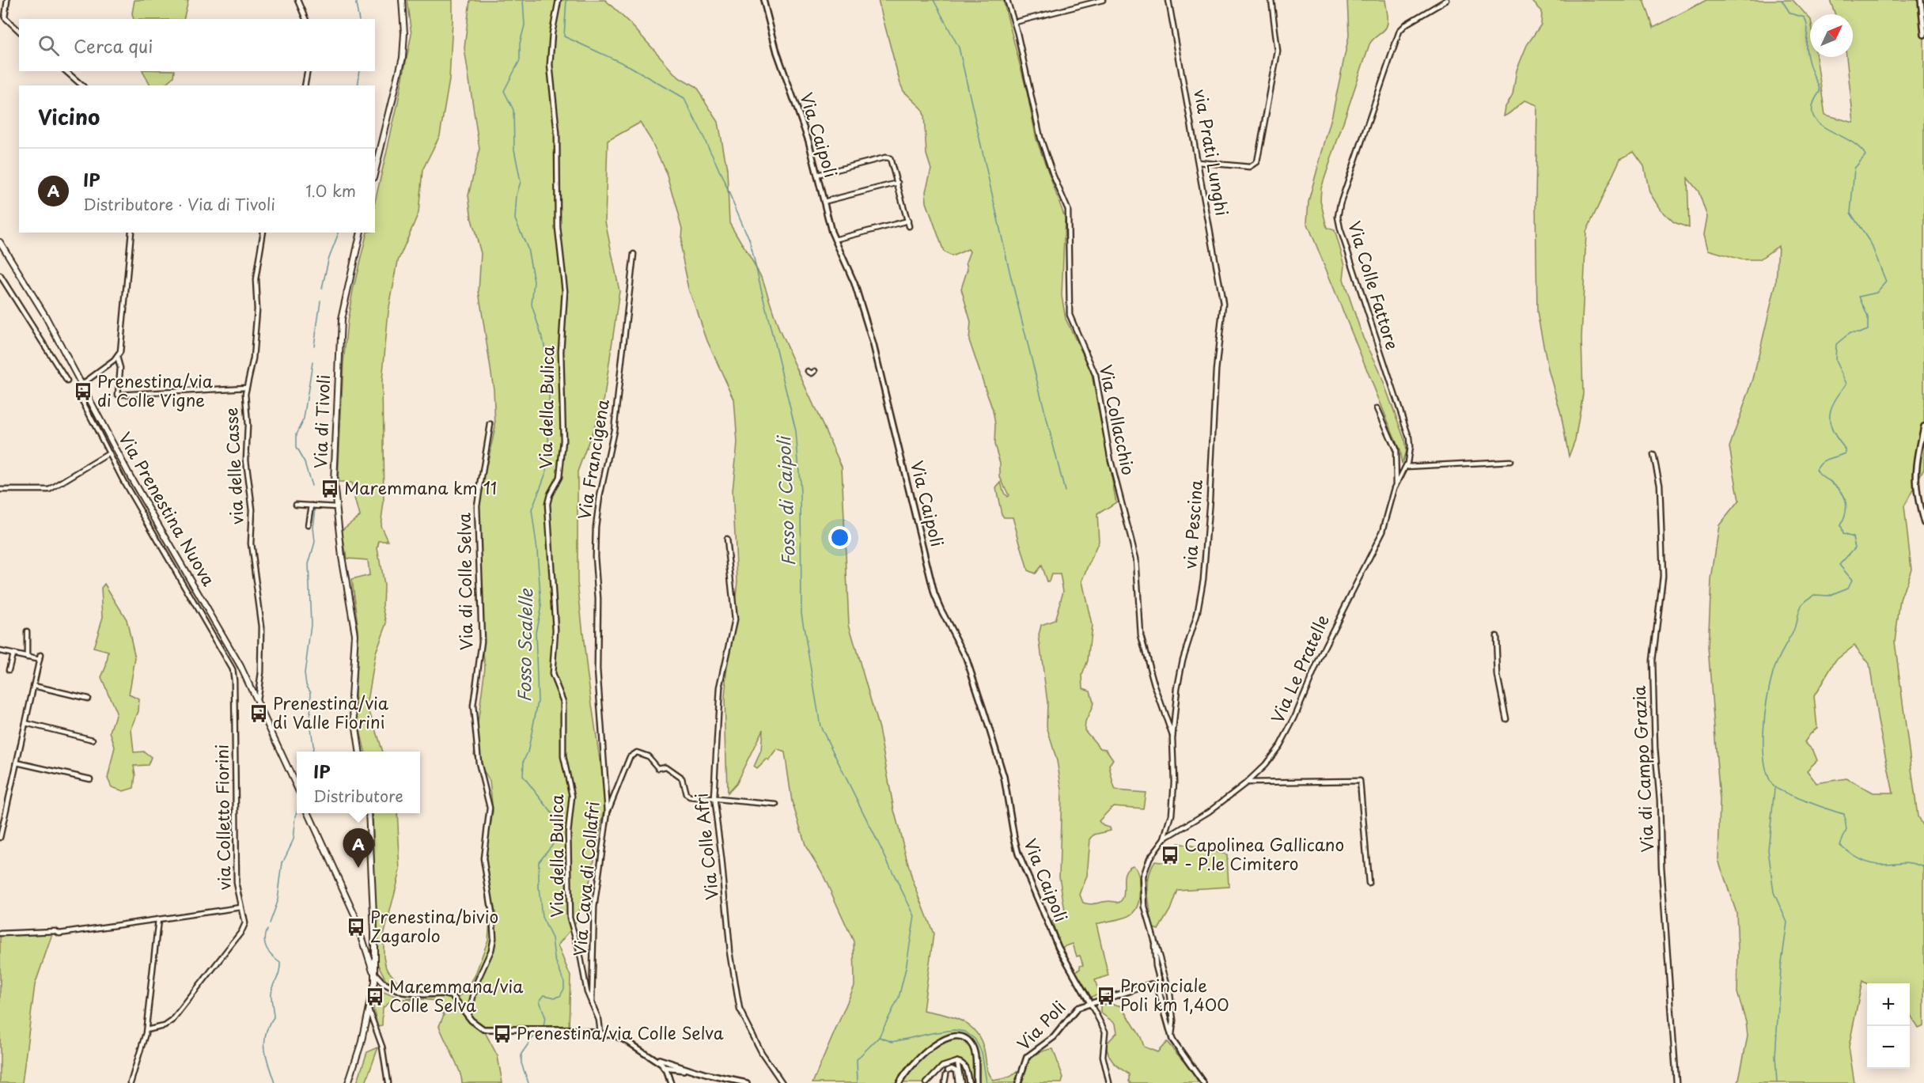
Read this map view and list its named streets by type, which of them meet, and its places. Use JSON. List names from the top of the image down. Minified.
{"streets":{"main road":["Via di Tivoli","Via Prenestina Nuova"],"street":["Via Caipoli","via Prati Lunghi","Via Colle Fattore","Via della Bulica","Via Collacchio","Via Francigena","via delle Casse","via Pescina","Via di Colle Selva","Via Le Pratelle","Via di Campo Grazia","via Colletto Fiorini","Via Colle Afri","Via Cava di Collafri","Via Poli"]},"crossings":[["Via Caipoli","Via Poli"],["via Prati Lunghi","via Pescina"],["Via Colle Fattore","Via Le Pratelle"],["Via della Bulica","Via Cava di Collafri"],["Via Collacchio","via Pescina"],["Via Francigena","Via Cava di Collafri"],["via delle Casse","Via Prenestina Nuova"],["Via Prenestina Nuova","via Colletto Fiorini"]],"water":["Fosso di Caipoli","Fosso Scalelle"],"places":{"bus stop":["Prenestina/via di Colle Vigne","Maremmana km 11","Prenestina/via di Valle Fiorini","Capolinea Gallicano - P.le Cimitero","Prenestina/bivio Zagarolo","Provinciale Poli km 1,400","Maremmana/via Colle Selva","Prenestina/via Colle Selva"]},"north":"top right","page":{"search":"Cerca qui","heading":"Vicino","list":[{"mark":"A","name":"IP","note":"Distributore · Via di Tivoli","value":"1.0 km"}],"popup":["IP","Distributore"],"pins":"A","map_buttons":["+","−"]}}
